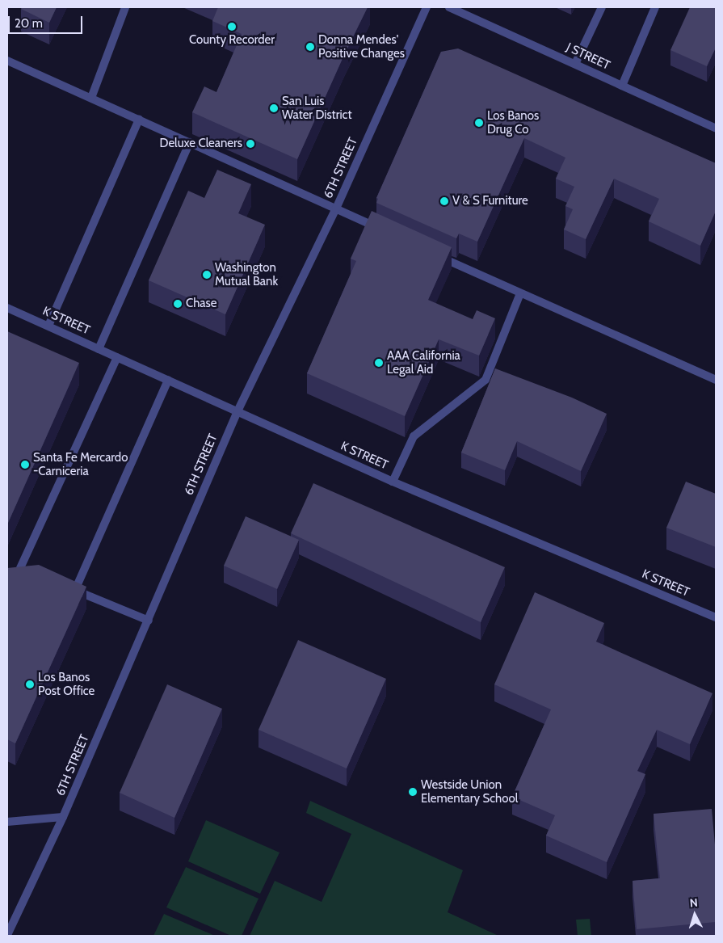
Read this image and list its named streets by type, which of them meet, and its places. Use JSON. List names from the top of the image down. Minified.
{"streets":{"street":["J STREET","6TH STREET","K STREET"]},"crossings":[["6TH STREET","K STREET"]],"places":["County Recorder","Donna Mendes' Positive Changes","San Luis Water District","Los Banos Drug Co","Deluxe Cleaners","V & S Furniture","Washington Mutual Bank","Chase","AAA California Legal Aid","Santa Fe Mercardo -Carniceria","Los Banos Post Office","Westside Union Elementary School"],"scale_bar":"20 m","north":"top"}
